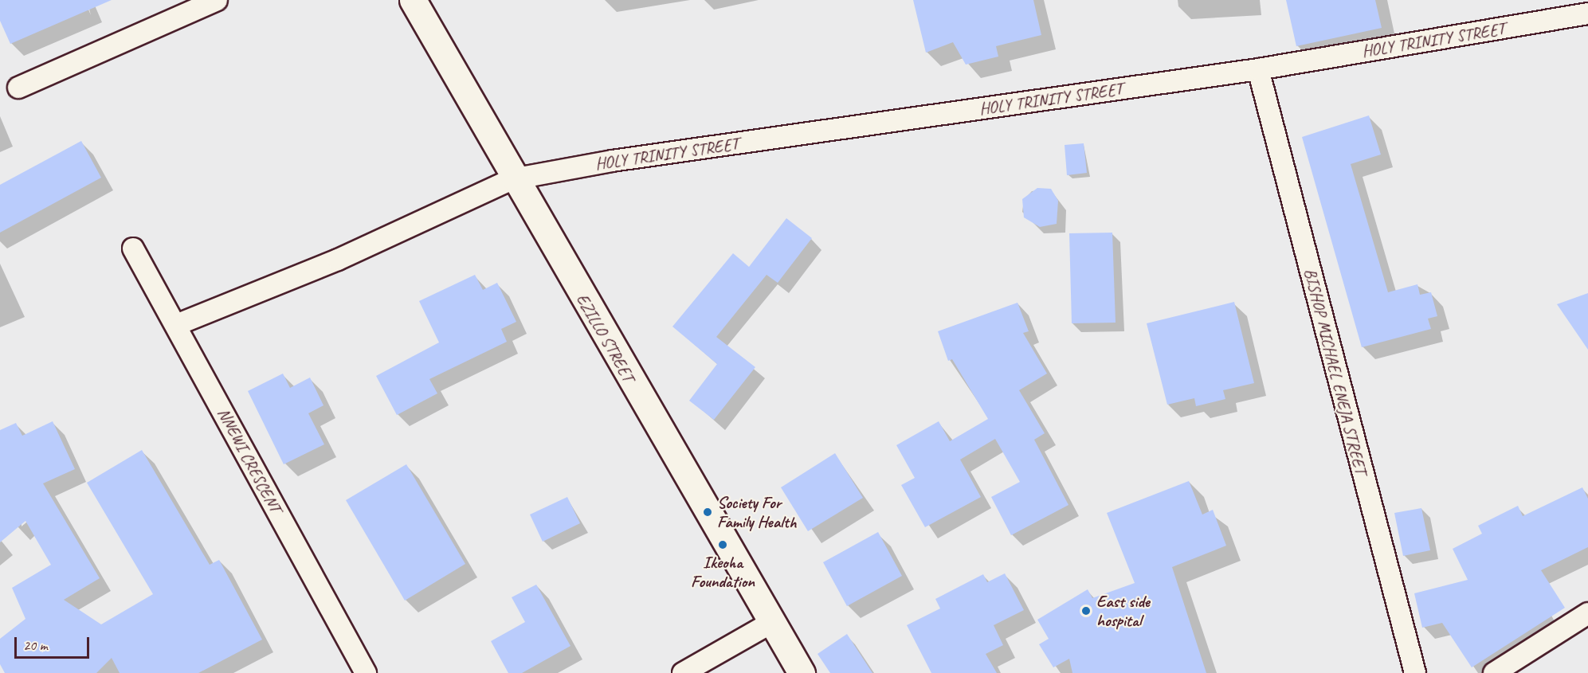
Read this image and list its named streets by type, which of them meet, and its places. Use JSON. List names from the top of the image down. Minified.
{"streets":{"street":["HOLY TRINITY STREET","EZILLO STREET","BISHOP MICHAEL ENEJA STREET","NNEWI CRESCENT"]},"crossings":[["HOLY TRINITY STREET","EZILLO STREET"],["HOLY TRINITY STREET","BISHOP MICHAEL ENEJA STREET"],["HOLY TRINITY STREET","NNEWI CRESCENT"]],"places":["Society For Family Health","Ikeoha Foundation","East side hospital"],"scale_bar":"20 m"}
